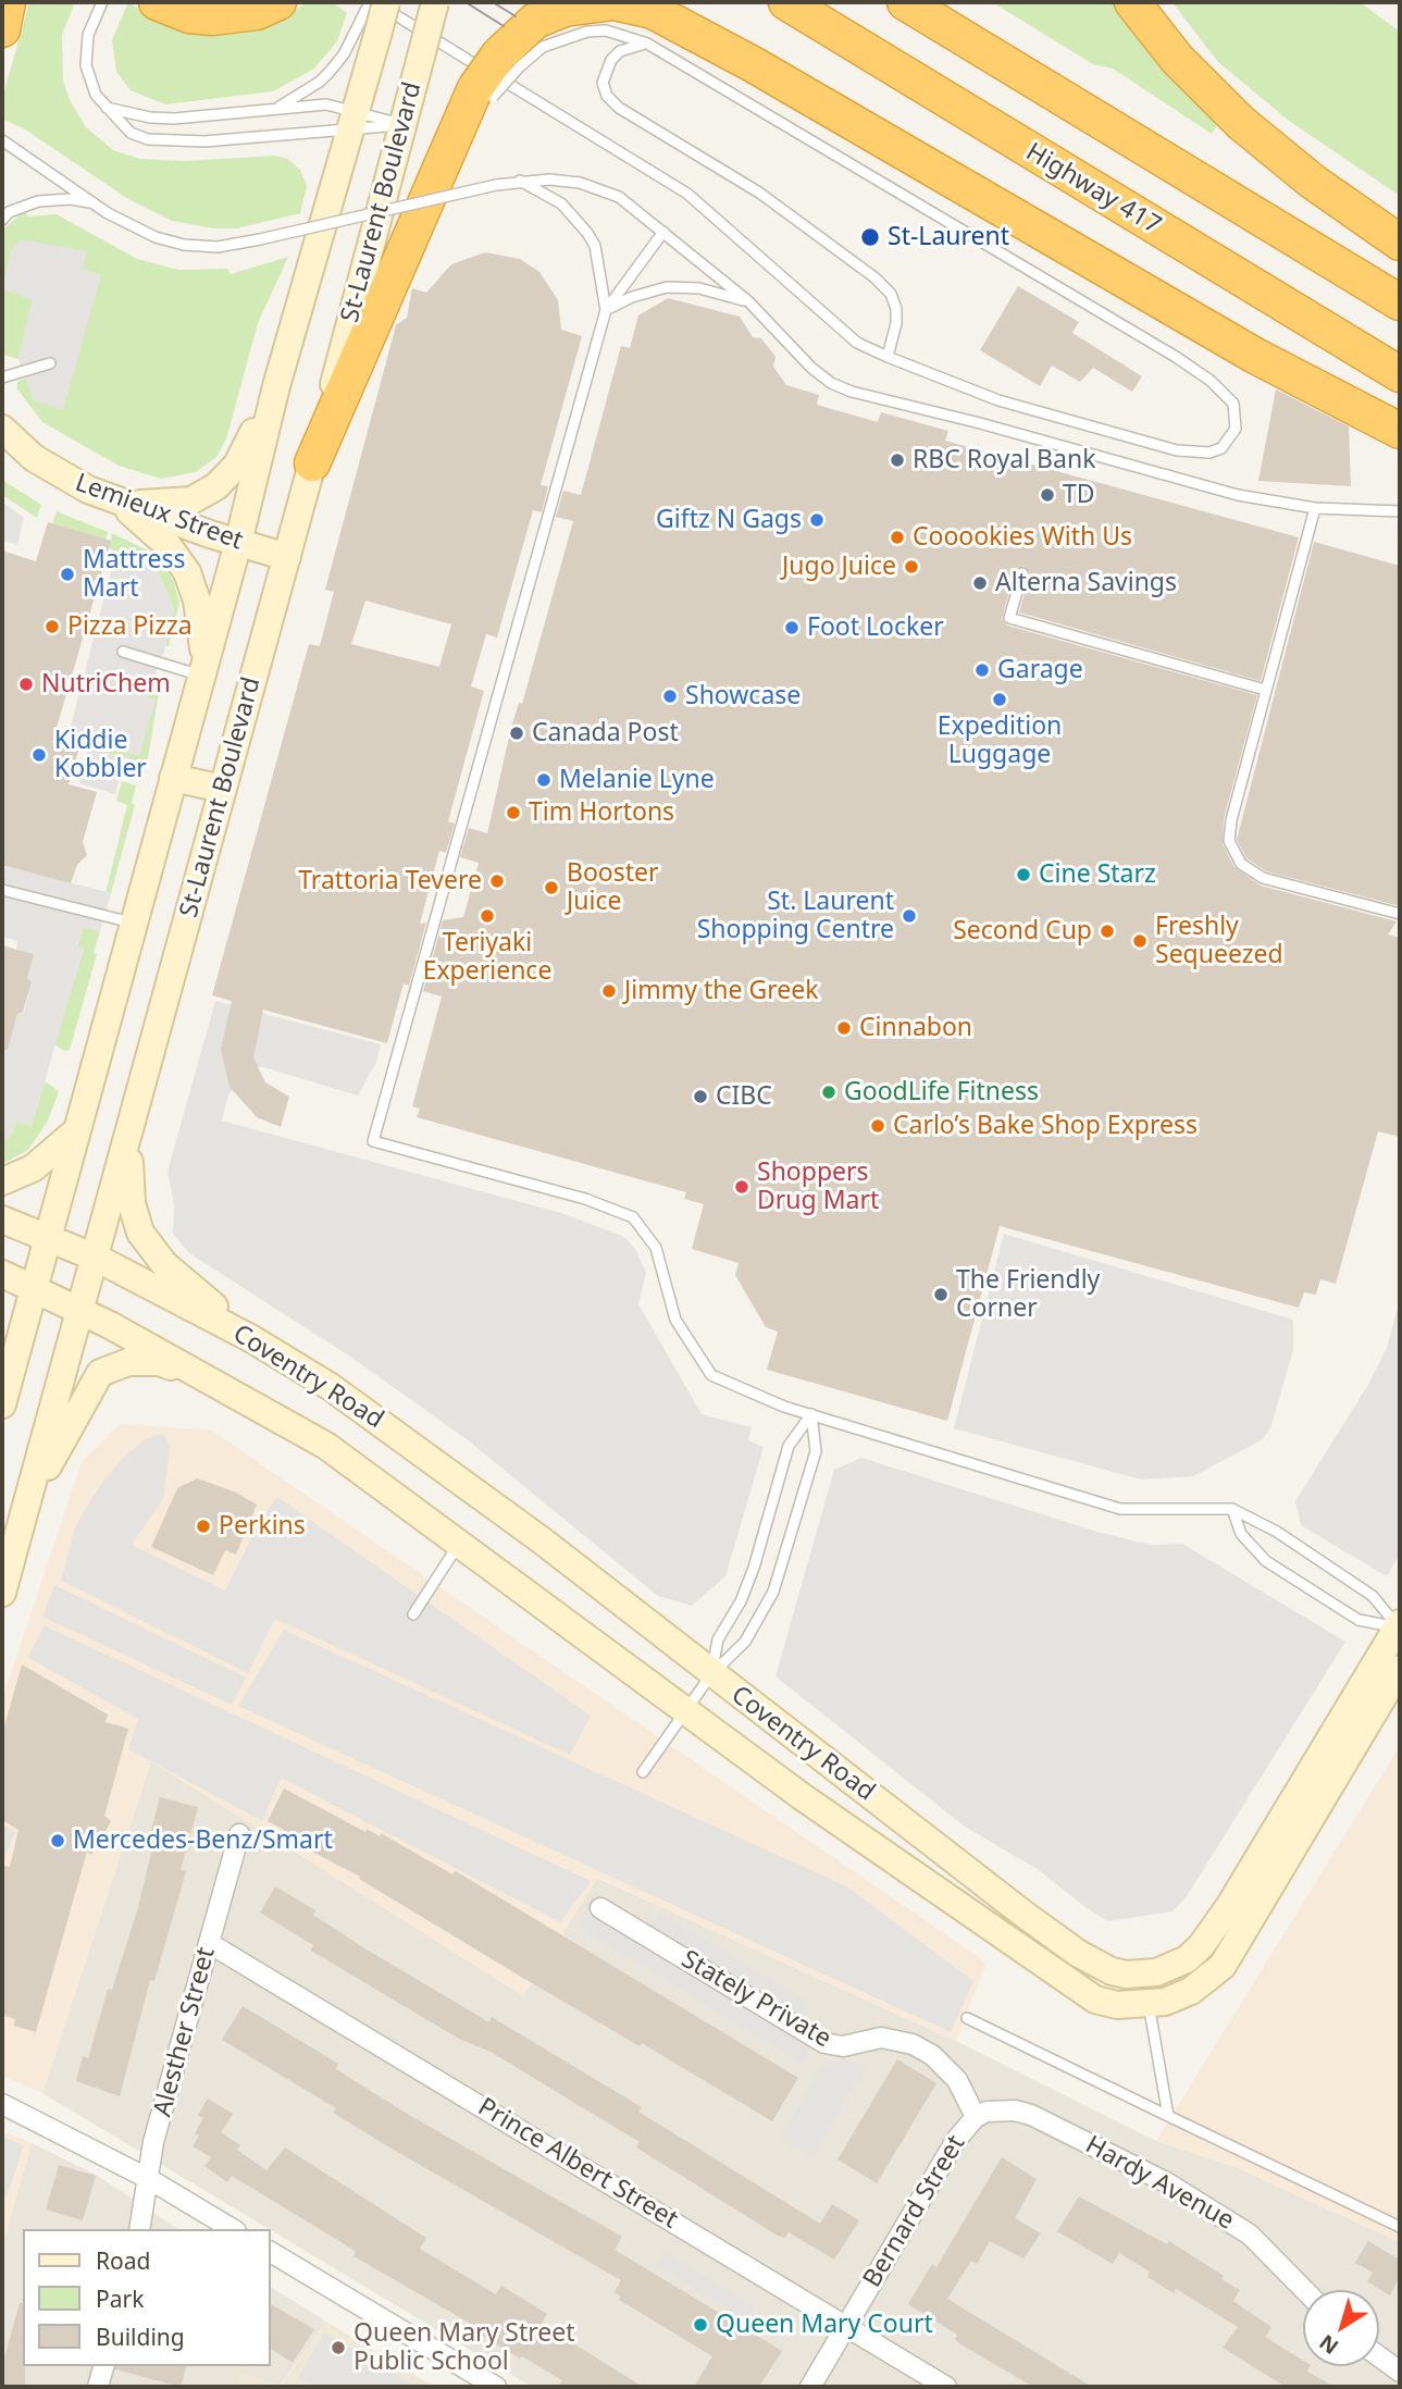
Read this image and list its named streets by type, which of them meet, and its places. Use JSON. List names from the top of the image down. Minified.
{"streets":{"highway":["Highway 417"],"main road":["St-Laurent Boulevard","Lemieux Street","Coventry Road"],"street":["Stately Private","Alesther Street","Prince Albert Street","Hardy Avenue","Bernard Street"]},"crossings":[["St-Laurent Boulevard","Lemieux Street"],["St-Laurent Boulevard","Coventry Road"],["Stately Private","Hardy Avenue"],["Stately Private","Bernard Street"],["Alesther Street","Prince Albert Street"],["Prince Albert Street","Bernard Street"],["Hardy Avenue","Bernard Street"]],"places":["St-Laurent","RBC Royal Bank","TD","Giftz N Gags","Cooookies With Us","Jugo Juice","Mattress Mart","Alterna Savings","Pizza Pizza","Foot Locker","Garage","NutriChem","Showcase","Expedition Luggage","Canada Post","Kiddie Kobbler","Melanie Lyne","Tim Hortons","Cine Starz","Trattoria Tevere","Booster Juice","Teriyaki Experience","St. Laurent Shopping Centre","Second Cup","Freshly Sequeezed","Jimmy the Greek","Cinnabon","GoodLife Fitness","CIBC","Carlo’s Bake Shop Express","Shoppers Drug Mart","The Friendly Corner","Perkins","Mercedes-Benz/Smart","Queen Mary Court","Queen Mary Street Public School"],"legend":["Road","Park","Building"],"north":"bottom left"}
